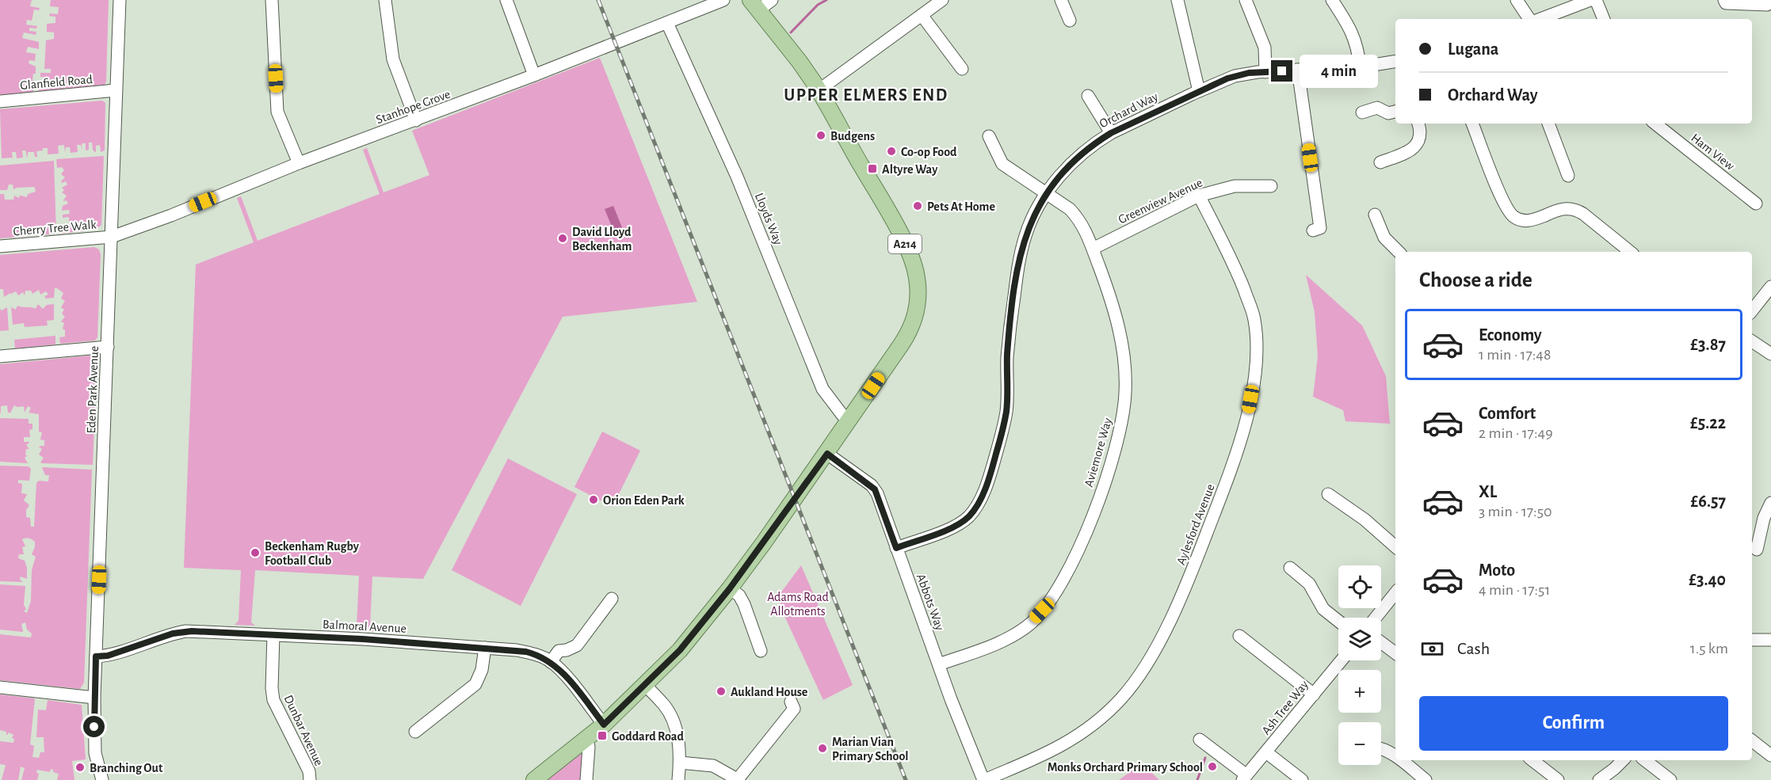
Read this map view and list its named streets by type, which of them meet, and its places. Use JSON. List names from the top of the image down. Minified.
{"streets":{"main road":["A214"],"street":["Glanfield Road","Stanhope Grove","Orchard Way","Ham View","Greenview Avenue","Lloyds Way","Cherry Tree Walk","Eden Park Avenue","Aviemore Way","Aylesford Avenue","Abbots Way","Balmoral Avenue","Ash Tree Way","Dunbar Avenue"]},"crossings":[["Glanfield Road","Eden Park Avenue"],["Stanhope Grove","Lloyds Way"],["Stanhope Grove","Cherry Tree Walk"],["Stanhope Grove","Eden Park Avenue"],["Orchard Way","Aviemore Way"],["Orchard Way","Abbots Way"],["Greenview Avenue","Aviemore Way"],["Greenview Avenue","Aylesford Avenue"],["Lloyds Way","A214"],["Cherry Tree Walk","Eden Park Avenue"],["A214","Abbots Way"],["A214","Balmoral Avenue"],["Eden Park Avenue","Balmoral Avenue"],["Aviemore Way","Abbots Way"],["Aylesford Avenue","Abbots Way"],["Balmoral Avenue","Dunbar Avenue"]],"districts":["UPPER ELMERS END"],"parks":["Adams Road Allotments"],"places":{"other":["Budgens","Co-op Food","Pets At Home","David Lloyd Beckenham","Orion Eden Park","Beckenham Rugby Football Club","Aukland House","Marian Vian Primary School","Monks Orchard Primary School","Branching Out"],"transit":["Altyre Way","Goddard Road"]},"page":{"banner":["Lugana","Orchard Way"],"bubble":"4 min","heading":"Choose a ride","list":[{"name":"Economy","note":"1 min · 17:48","value":"£3.87"},{"name":"Comfort","note":"2 min · 17:49","value":"£5.22"},{"name":"XL","note":"3 min · 17:50","value":"£6.57"},{"name":"Moto","note":"4 min · 17:51","value":"£3.40"}],"map_buttons":["+","−"],"pay":["Cash","1.5 km"],"buttons":"Confirm"}}
